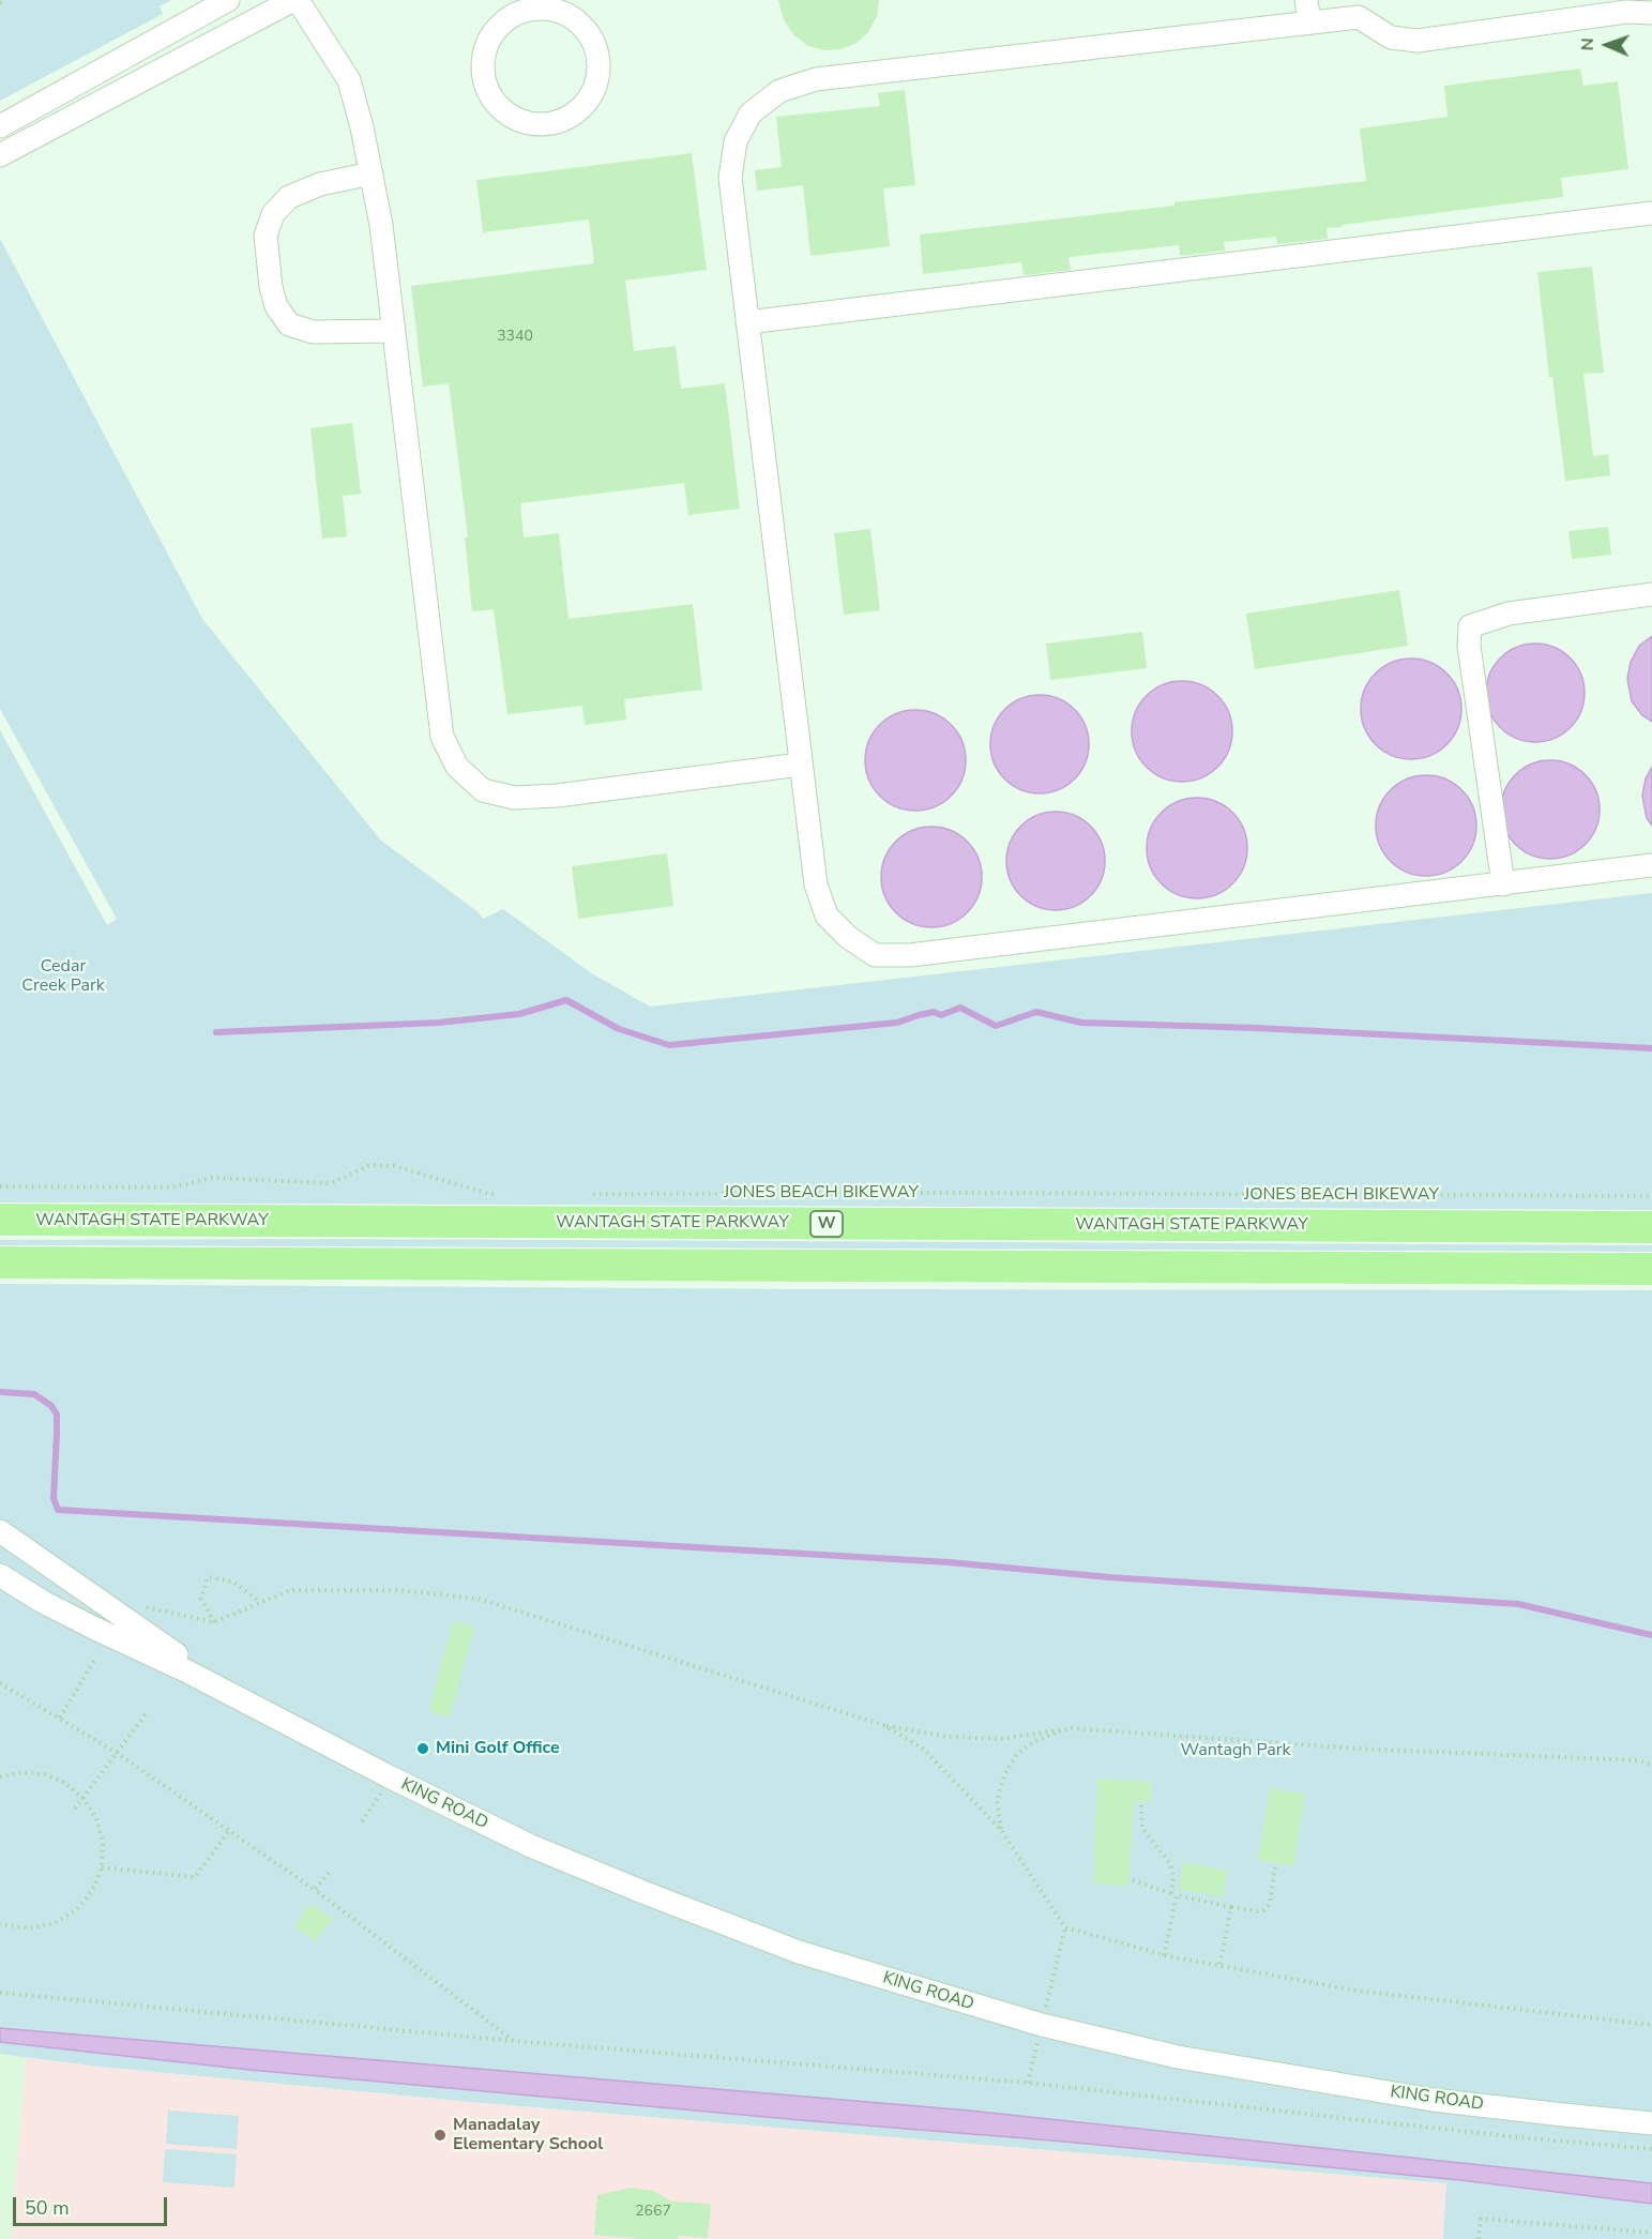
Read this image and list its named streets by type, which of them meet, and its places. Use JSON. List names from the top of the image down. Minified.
{"streets":{"highway":["WANTAGH STATE PARKWAY","W"],"street":["KING ROAD"],"path":["JONES BEACH BIKEWAY"]},"parks":["Cedar Creek Park","Wantagh Park"],"places":["Mini Golf Office","Manadalay Elementary School"],"house_numbers":["3340","2667"],"scale_bar":"50 m","north":"left"}
